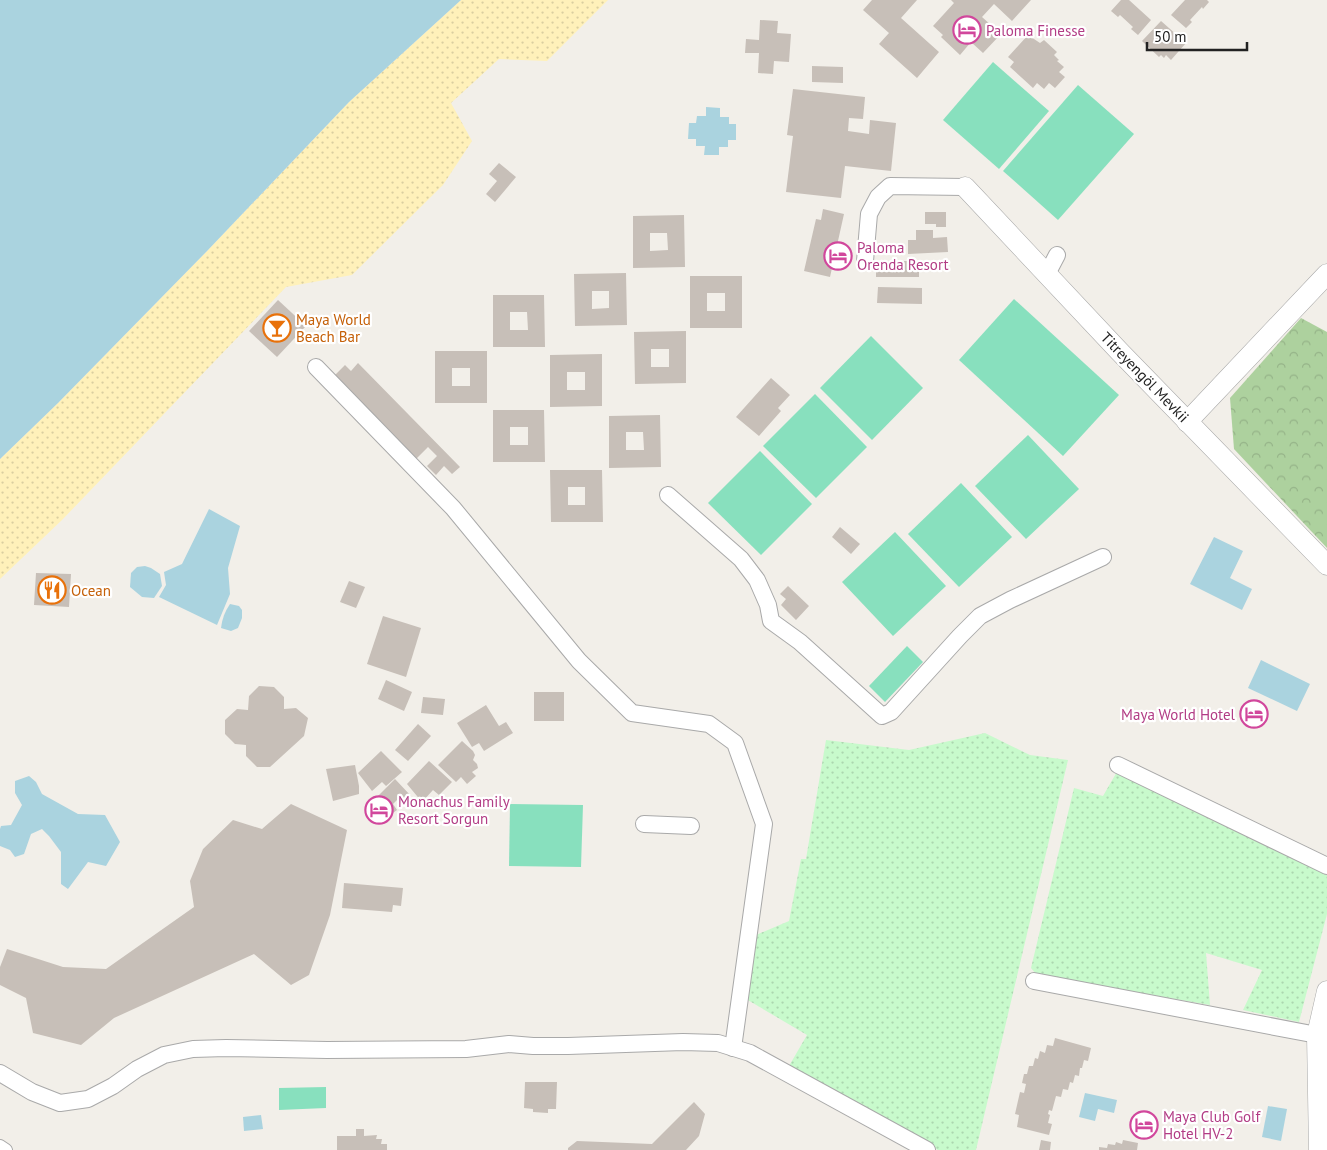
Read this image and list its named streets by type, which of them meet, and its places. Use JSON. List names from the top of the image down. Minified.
{"streets":{"street":["Titreyengöl Mevkii"]},"places":{"hotel":["Paloma Finesse","Paloma Orenda Resort","Maya World Hotel","Monachus Family Resort Sorgun","Maya Club Golf Hotel HV-2"],"bar":["Maya World Beach Bar"],"restaurant":["Ocean"]},"scale_bar":"50 m"}
